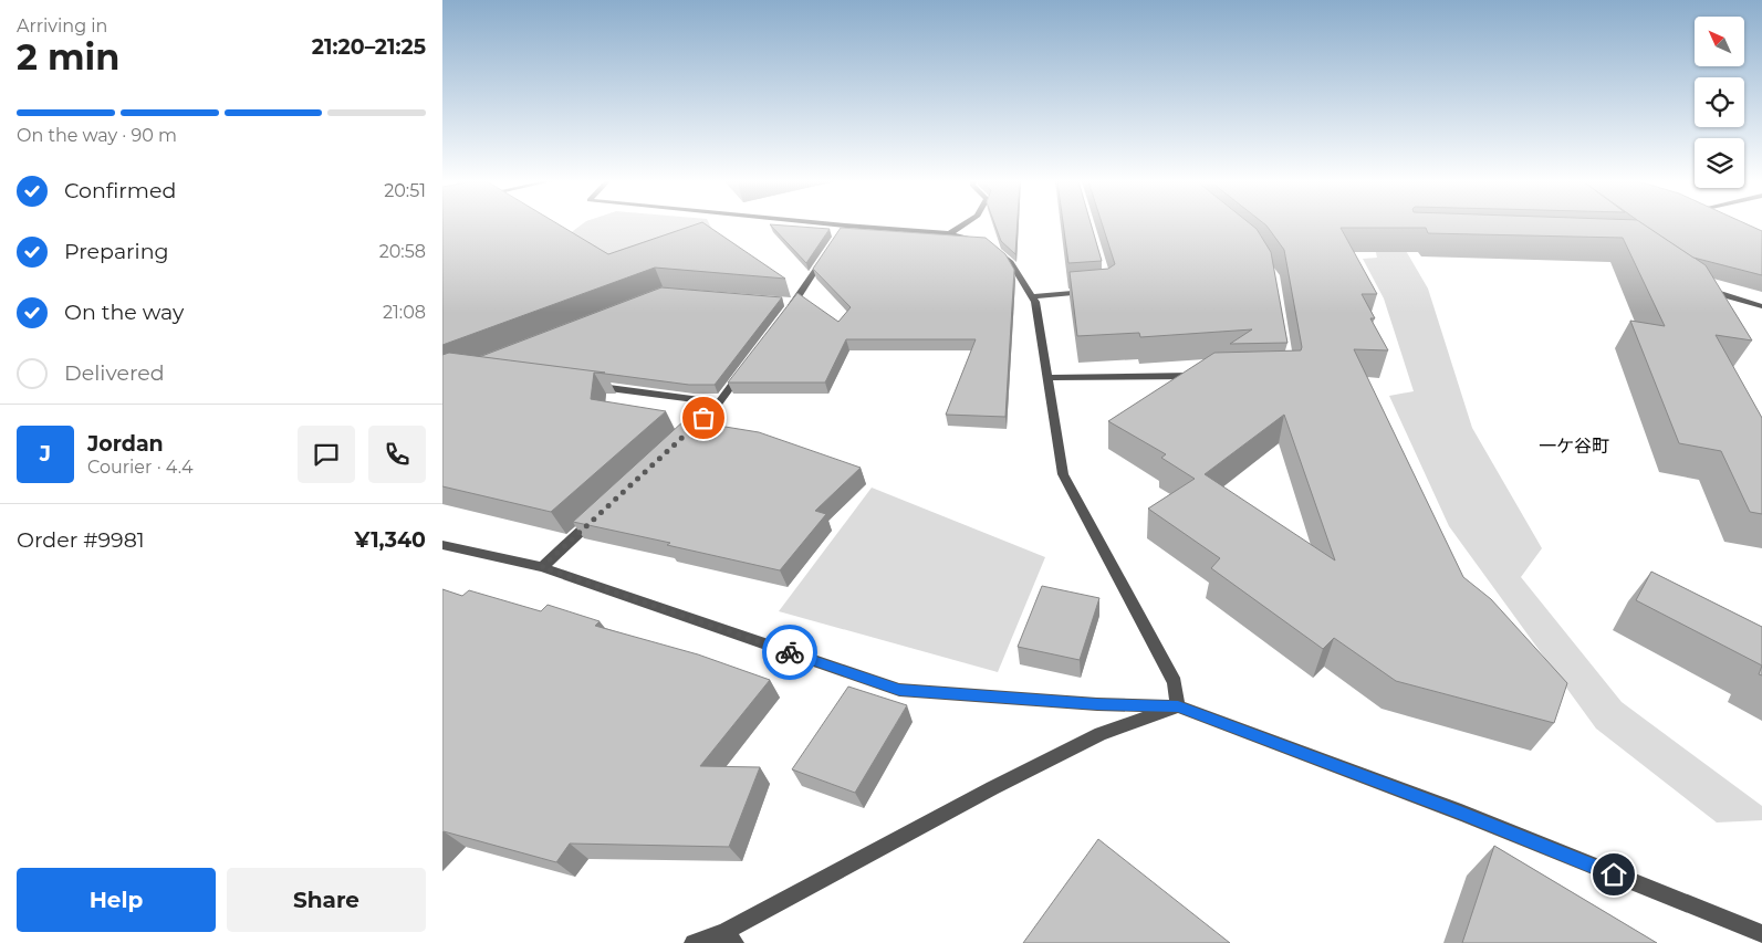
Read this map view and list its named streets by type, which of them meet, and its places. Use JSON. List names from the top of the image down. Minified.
{"districts":["一ケ谷町"],"north":"top left","page":{"heading":["2 min","Arriving in","21:20–21:25"],"panel":["Jordan","Courier · 4.4","Order #9981","¥1,340"],"bar":"On the way · 90 m","list":[["Confirmed","20:51"],["Preparing","20:58"],["On the way","21:08"],"Delivered"],"round":"J","buttons":["Help","Share"]}}
